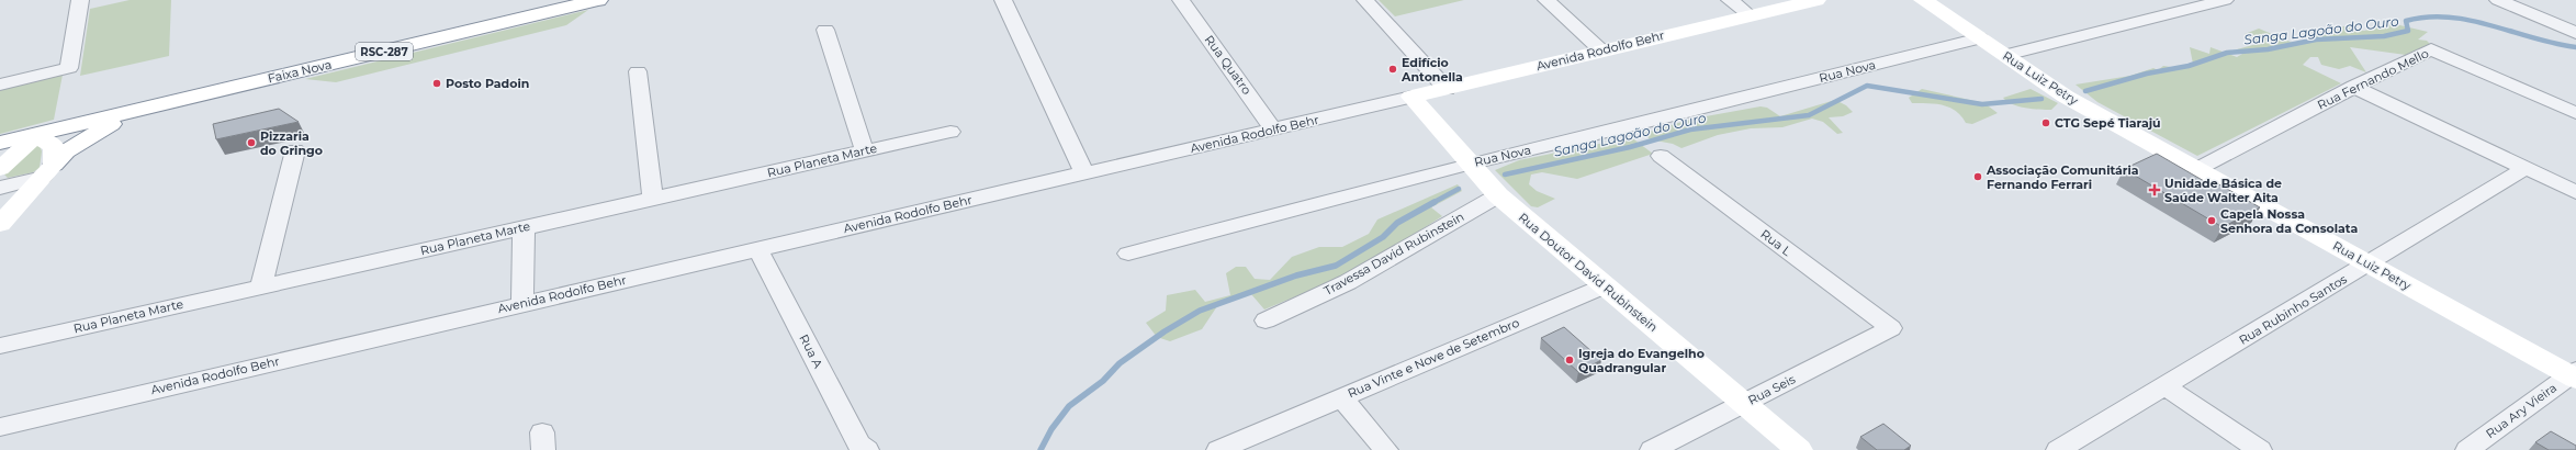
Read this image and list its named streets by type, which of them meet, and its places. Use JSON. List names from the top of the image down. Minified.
{"streets":{"main road":["Avenida Rodolfo Behr","RSC-287","Faixa Nova","Rua Luiz Petry","Rua Doutor David Rubinstein"],"street":["Rua Quatro","Rua Nova","Rua Fernando Mello","Rua Planeta Marte","Rua L","Travessa David Rubinstein","Rua Rubinho Santos","Rua A","Rua Vinte e Nove de Setembro","Rua Seis","Rua Ary Vieira"]},"crossings":[["Avenida Rodolfo Behr","Rua Quatro"],["Avenida Rodolfo Behr","Rua Doutor David Rubinstein"],["Avenida Rodolfo Behr","Rua A"],["Rua Nova","Rua Luiz Petry"],["Rua Nova","Rua Doutor David Rubinstein"],["Rua Luiz Petry","Rua Fernando Mello"],["Rua Luiz Petry","Rua Rubinho Santos"],["Rua Luiz Petry","Rua Ary Vieira"],["Rua L","Rua Seis"],["Travessa David Rubinstein","Rua Doutor David Rubinstein"],["Rua Doutor David Rubinstein","Rua Vinte e Nove de Setembro"],["Rua Doutor David Rubinstein","Rua Seis"]],"water":["Sanga Lagoão do Ouro"],"places":{"other":["Edifício Antonella","Posto Padoin","CTG Sepé Tiarajú","Pizzaria do Gringo","Associação Comunitária Fernando Ferrari","Capela Nossa Senhora da Consolata","Igreja do Evangelho Quadrangular"],"health":["Unidade Básica de Saúde Walter Aita"]}}
